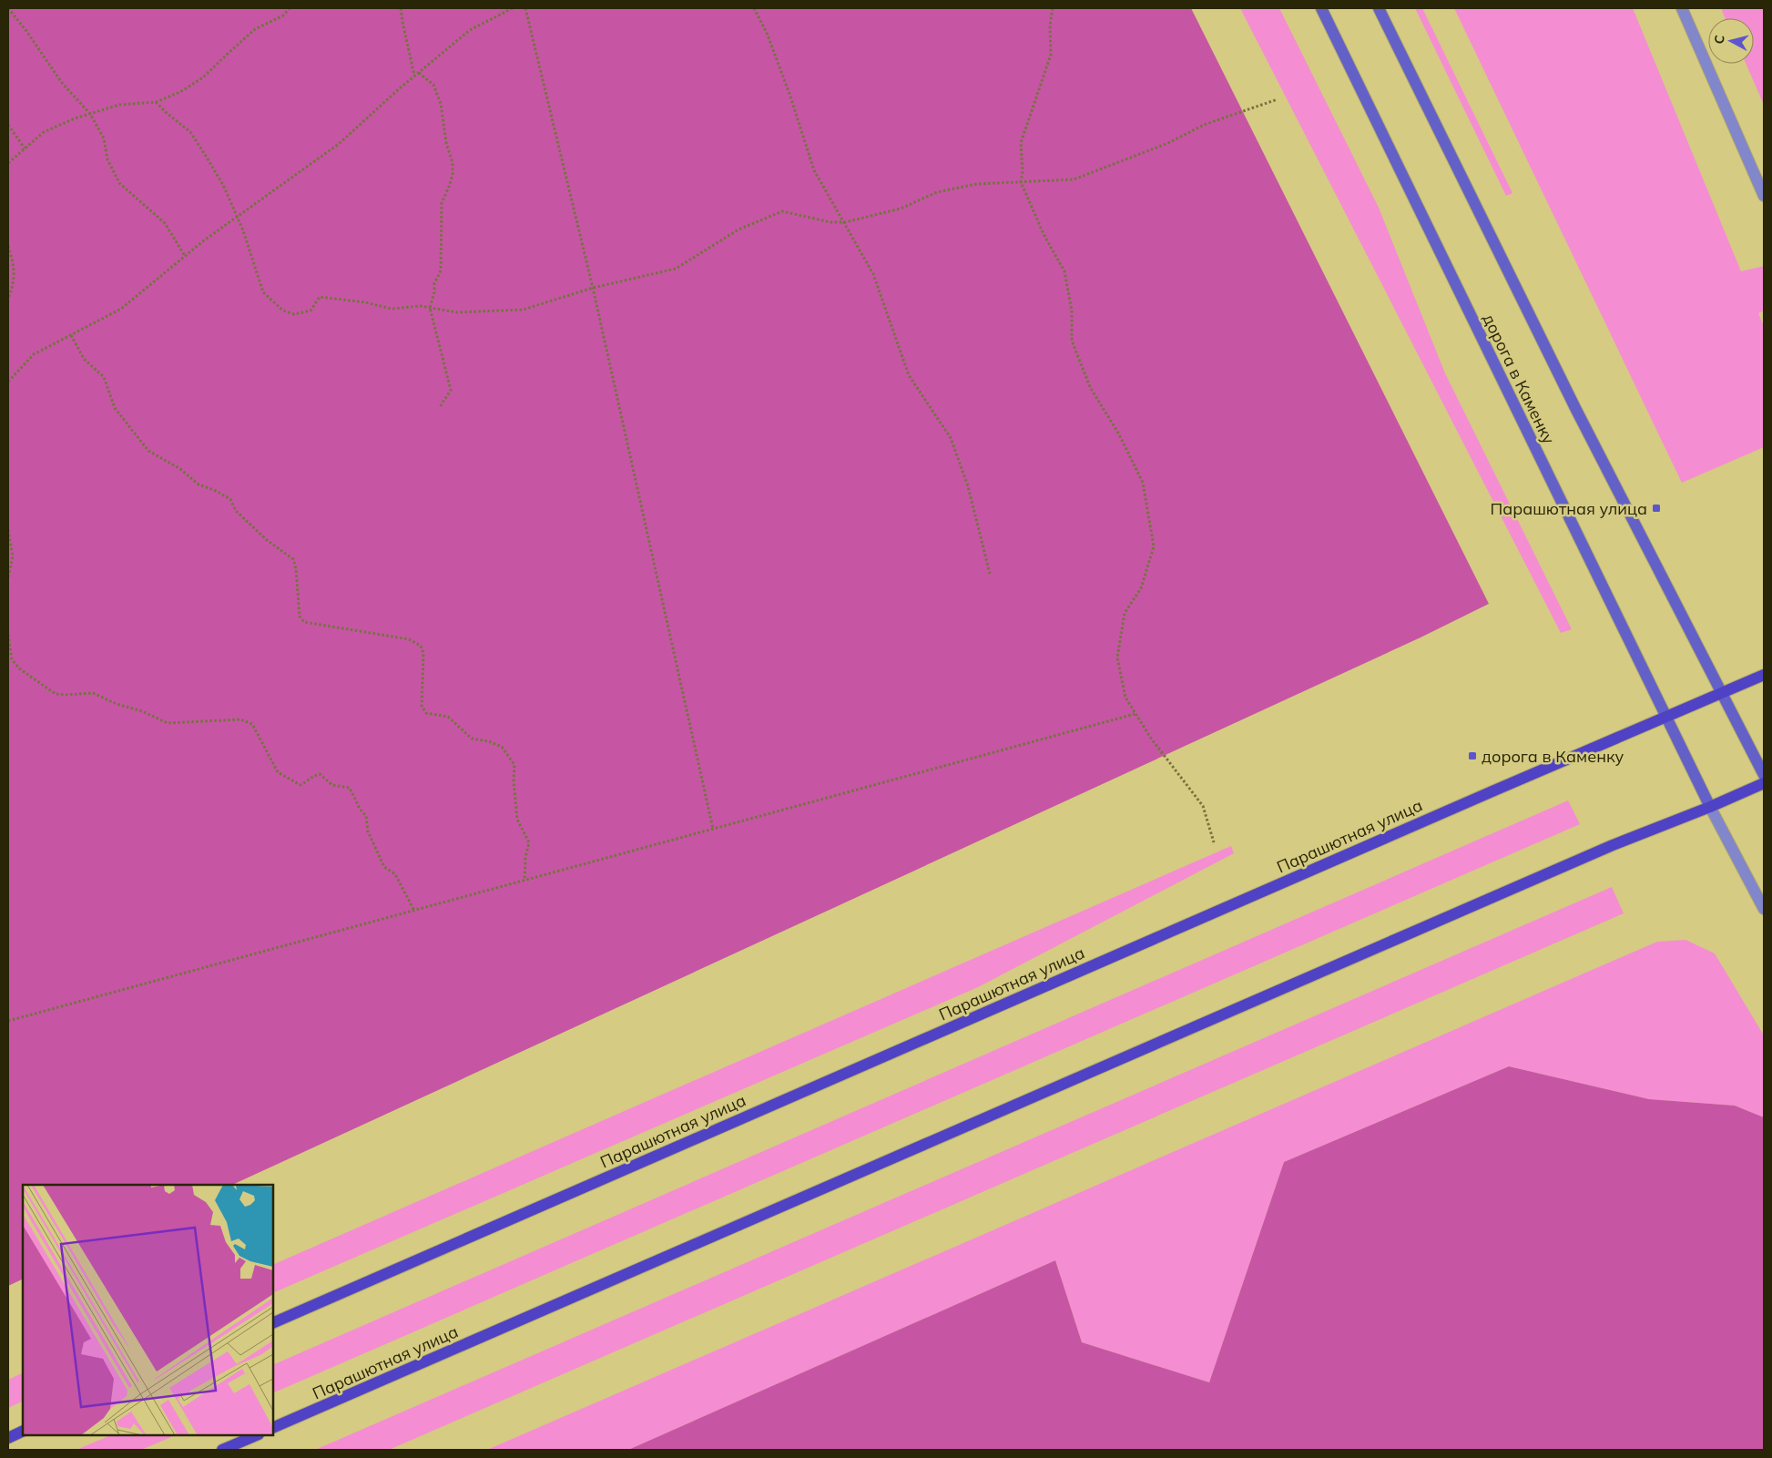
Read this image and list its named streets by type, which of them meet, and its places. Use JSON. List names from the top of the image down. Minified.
{"streets":{"main road":["дорога в Каменку","Парашютная улица"]},"crossings":[["дорога в Каменку","Парашютная улица"]],"places":{"transit":["Парашютная улица","дорога в Каменку"]},"north":"left"}
